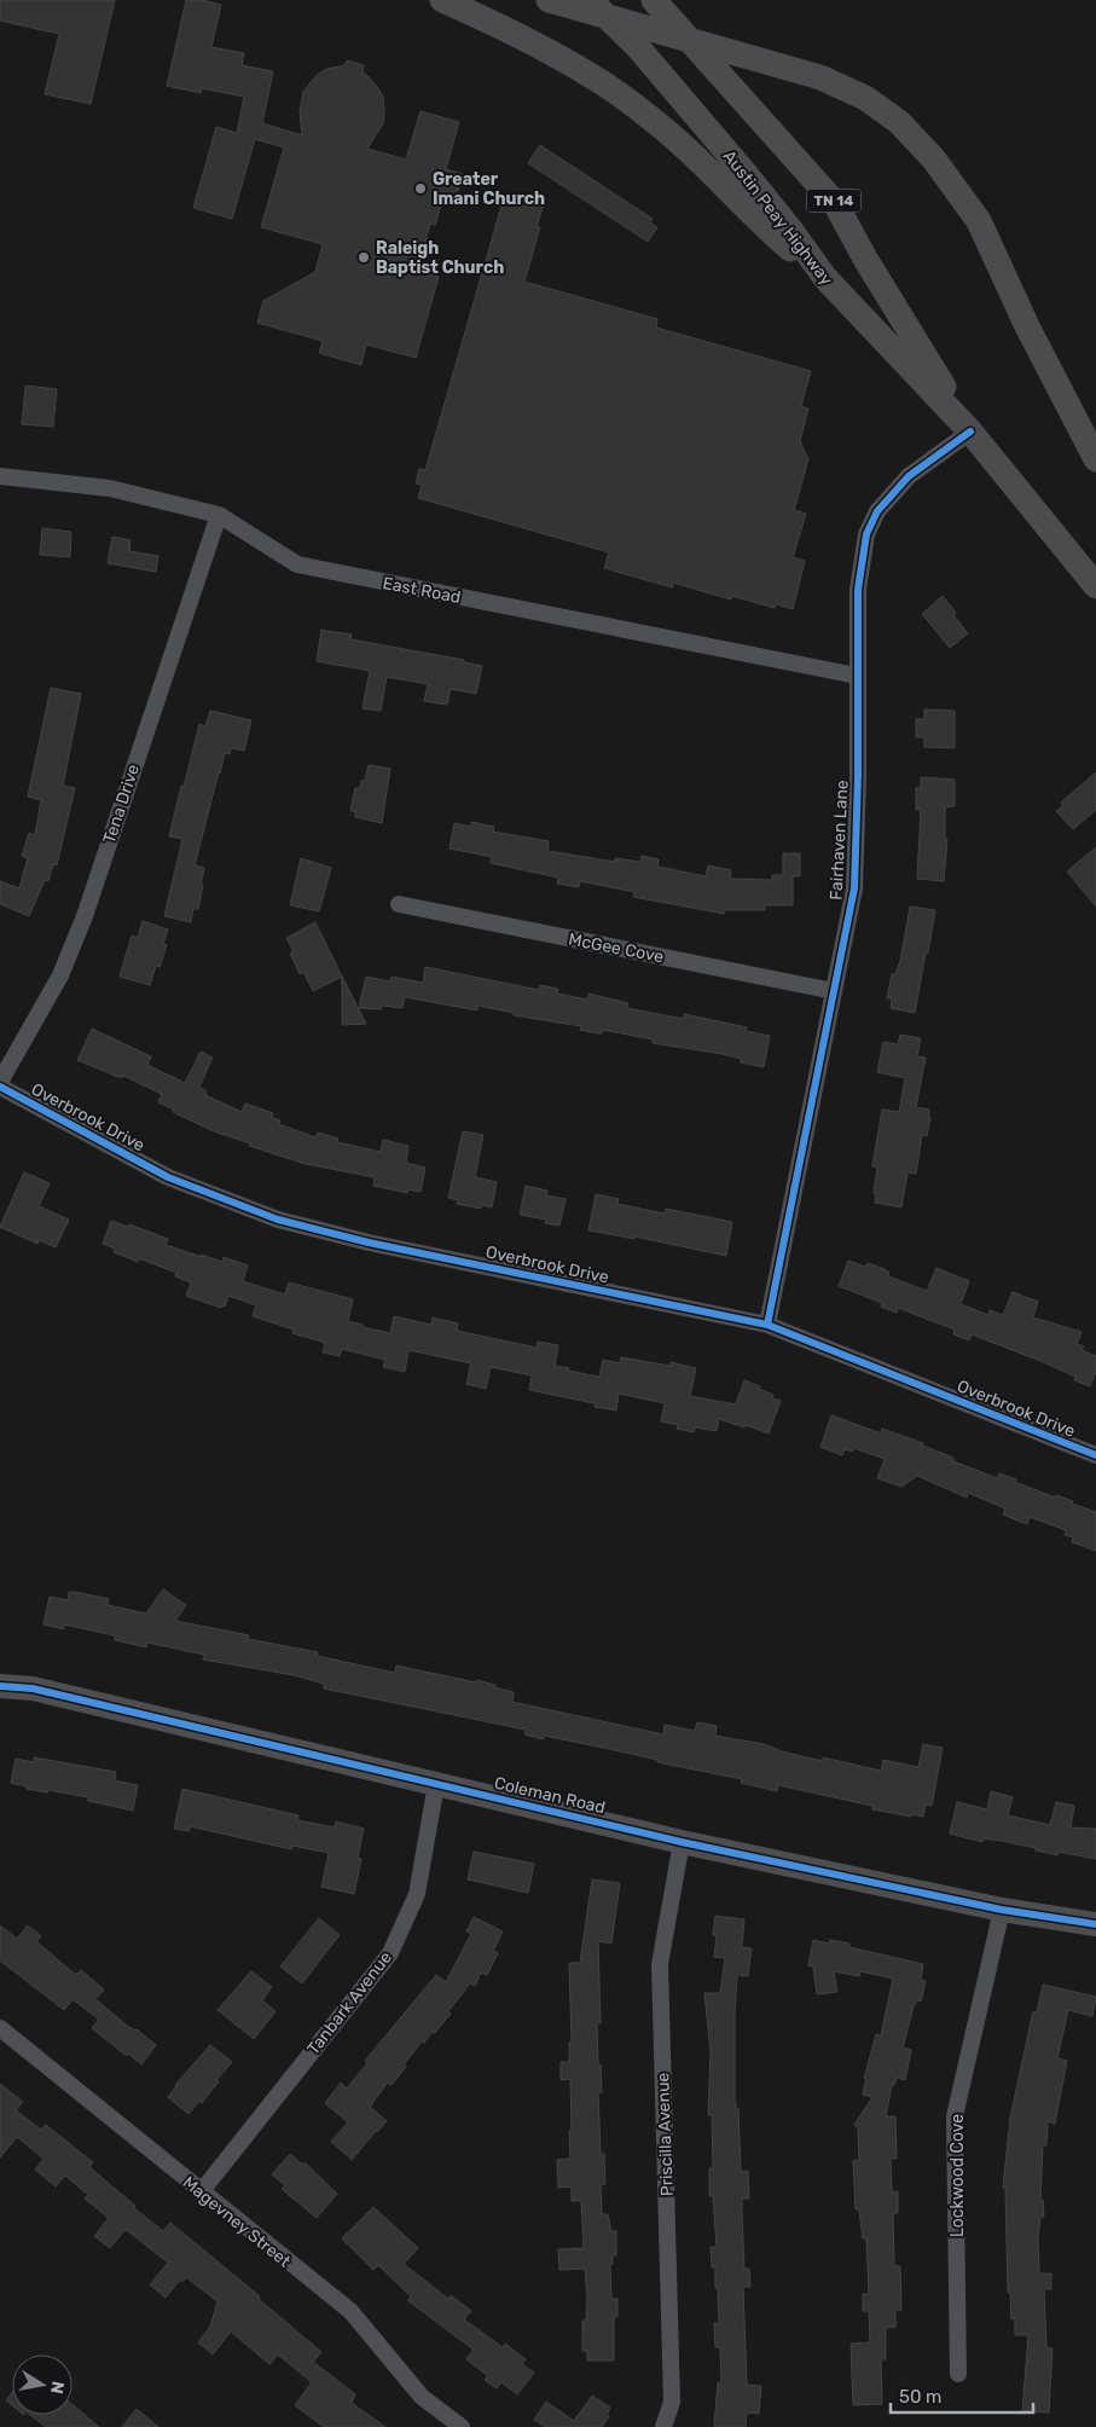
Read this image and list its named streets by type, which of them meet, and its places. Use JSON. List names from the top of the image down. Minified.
{"streets":{"main road":["TN 14","Austin Peay Highway","Coleman Road"],"street":["East Road","Tena Drive","Fairhaven Lane","McGee Cove","Overbrook Drive","Tanbark Avenue","Priscilla Avenue","Lockwood Cove","Magevney Street"]},"crossings":[["Austin Peay Highway","Fairhaven Lane"],["East Road","Tena Drive"],["East Road","Fairhaven Lane"],["Fairhaven Lane","McGee Cove"],["Fairhaven Lane","Overbrook Drive"],["Coleman Road","Tanbark Avenue"],["Coleman Road","Priscilla Avenue"],["Coleman Road","Lockwood Cove"],["Tanbark Avenue","Magevney Street"]],"places":["Greater Imani Church","Raleigh Baptist Church"],"scale_bar":"50 m","north":"right"}
